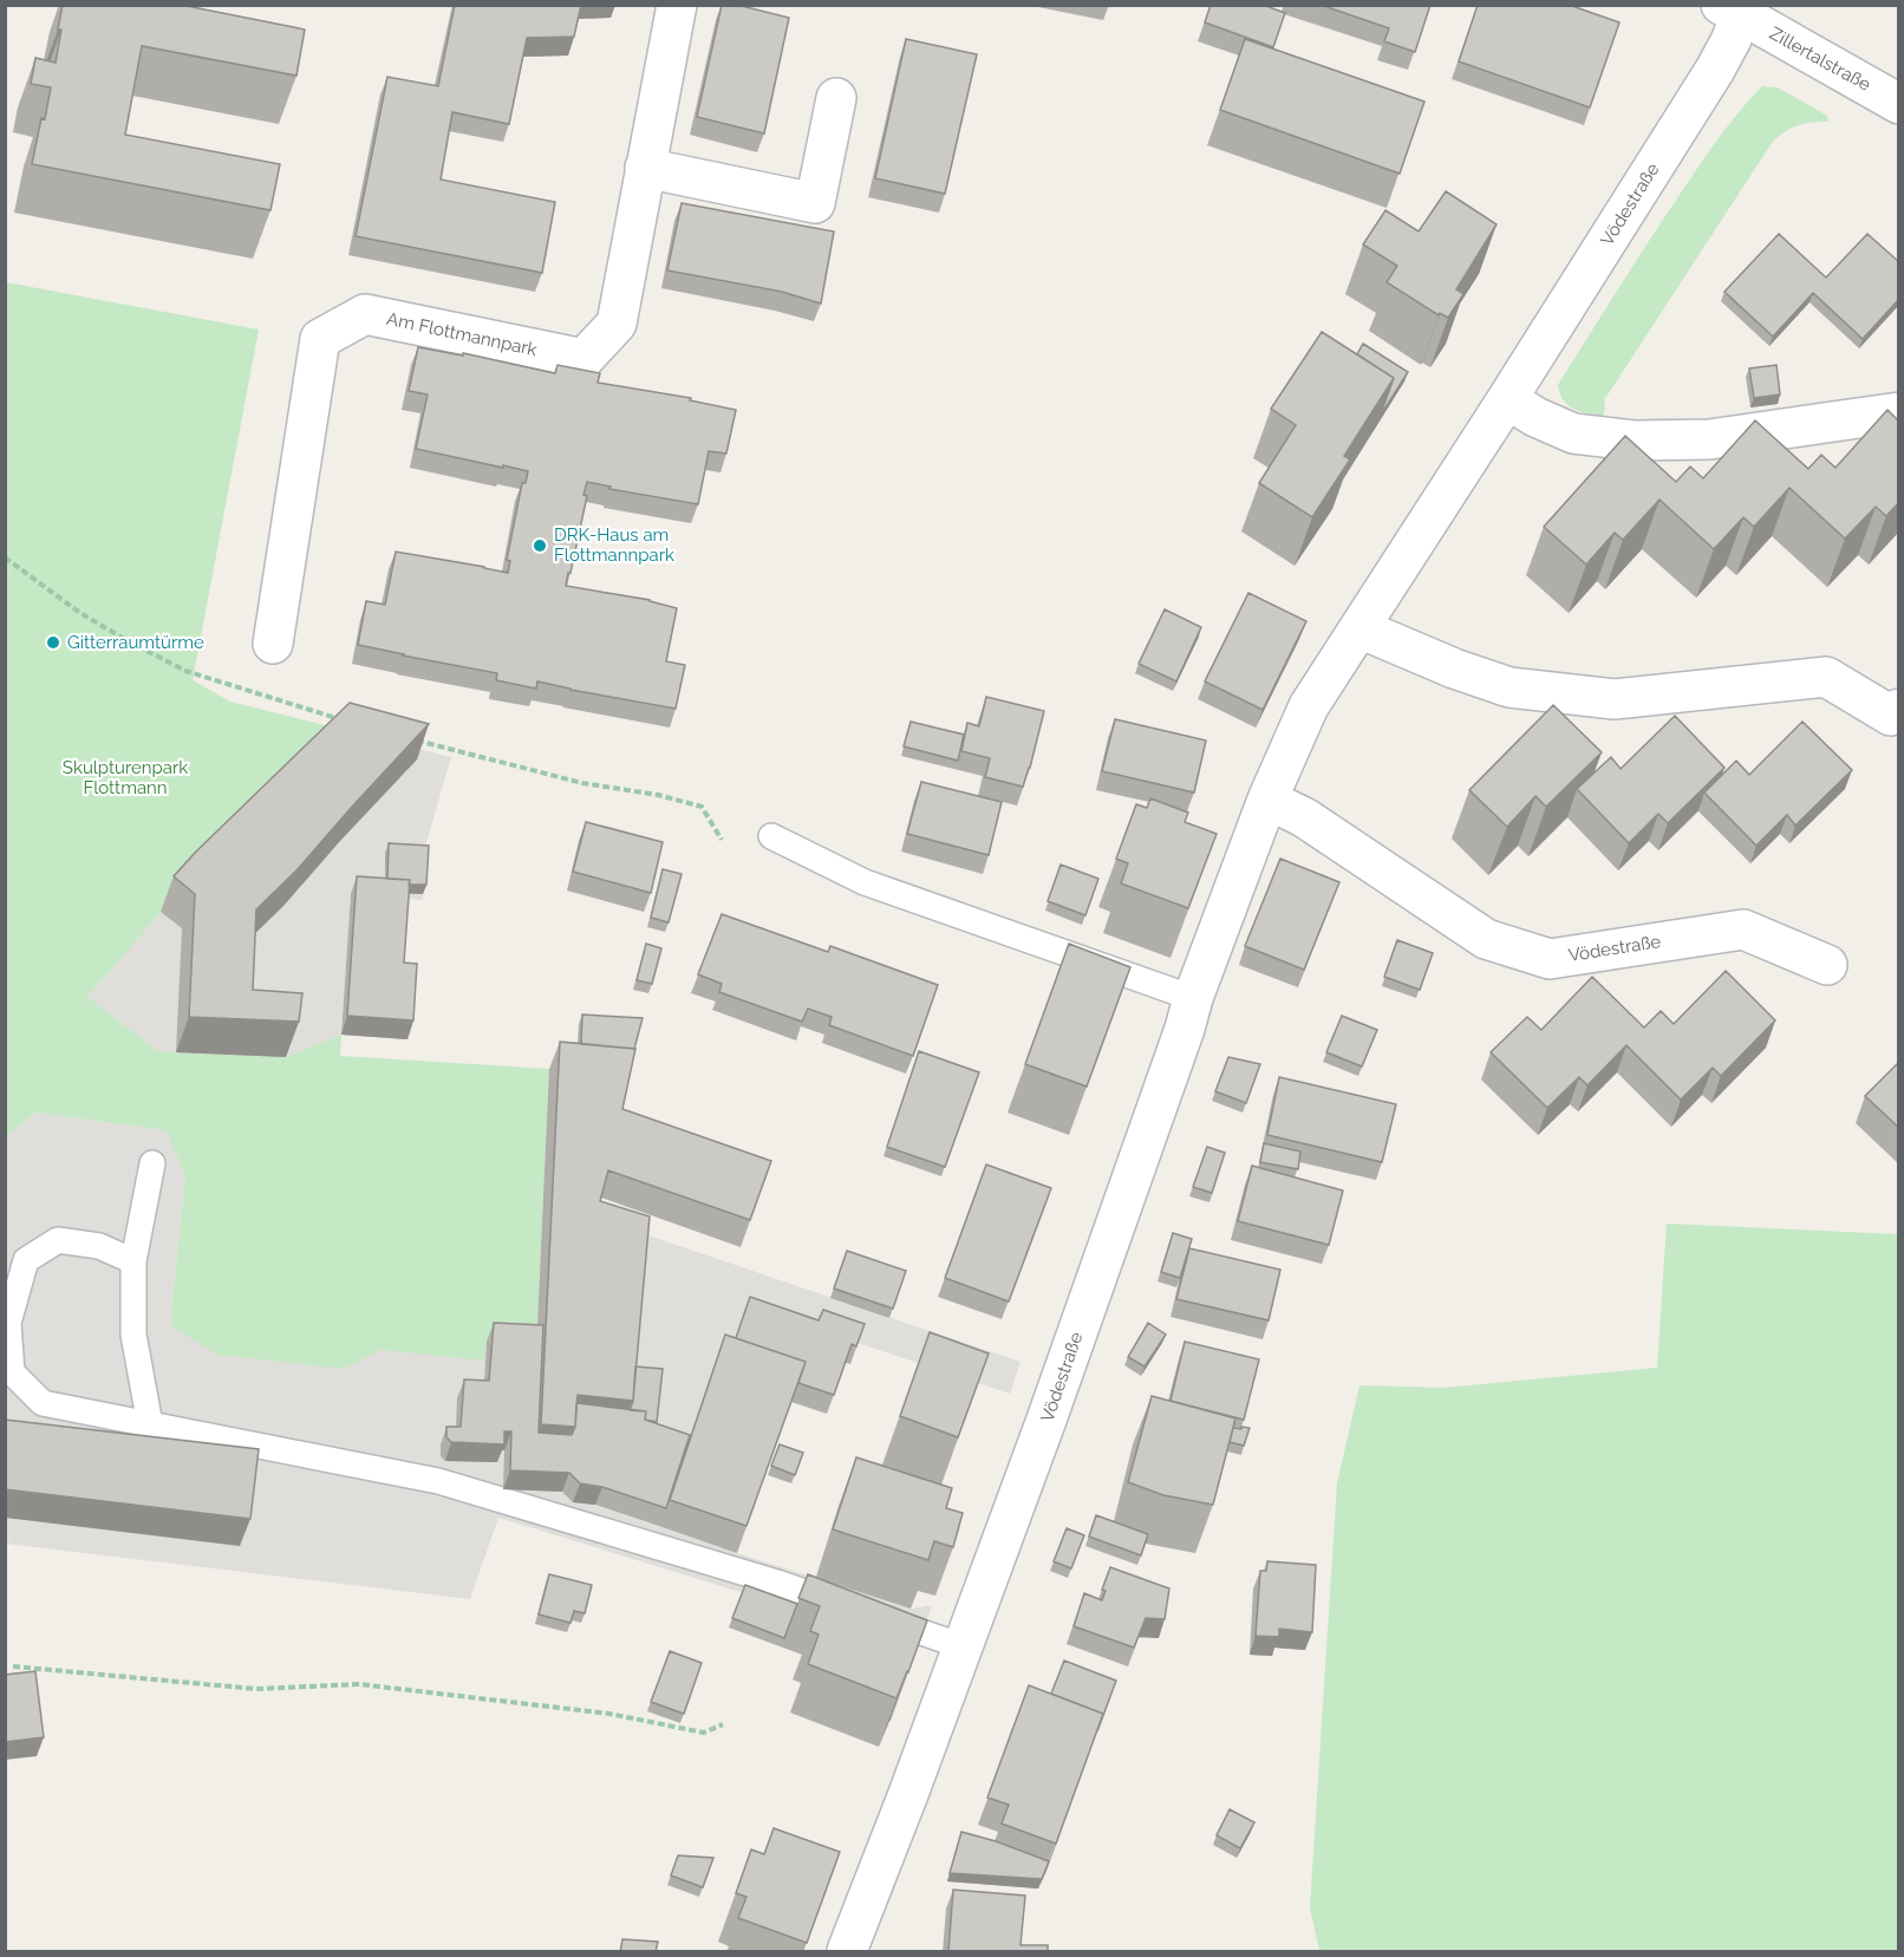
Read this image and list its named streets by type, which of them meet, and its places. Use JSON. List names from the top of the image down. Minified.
{"streets":{"street":["Zillertalstraße","Vödestraße","Am Flottmannpark"]},"crossings":[["Zillertalstraße","Vödestraße"]],"parks":["Skulpturenpark Flottmann"],"places":["DRK-Haus am Flottmannpark","Gitterraumtürme"]}
